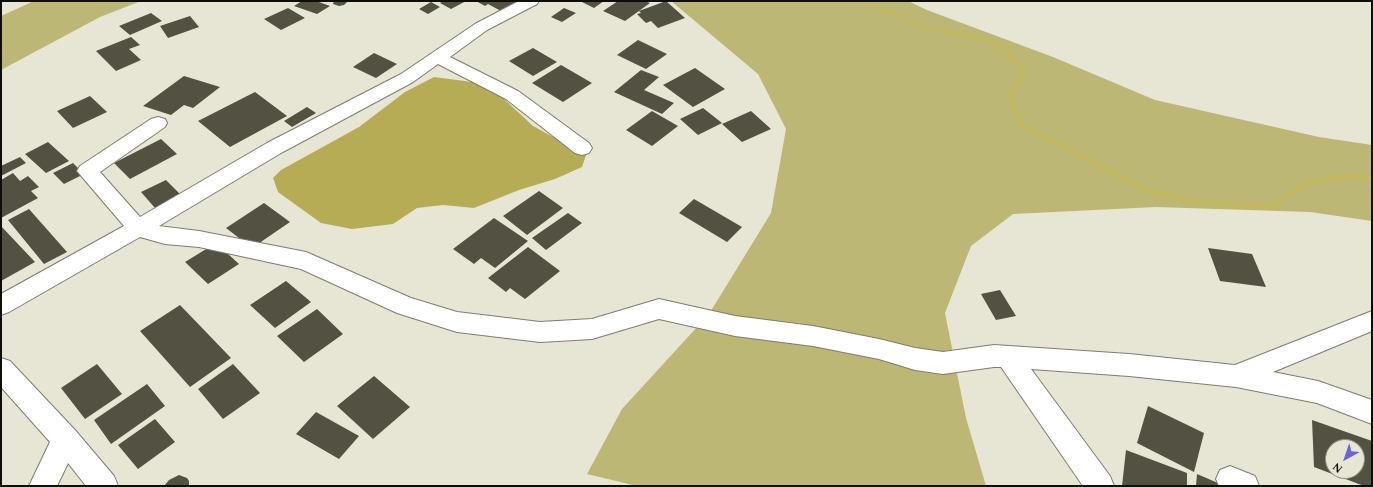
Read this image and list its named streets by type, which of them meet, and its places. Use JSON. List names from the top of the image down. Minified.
{"north":"bottom left"}
